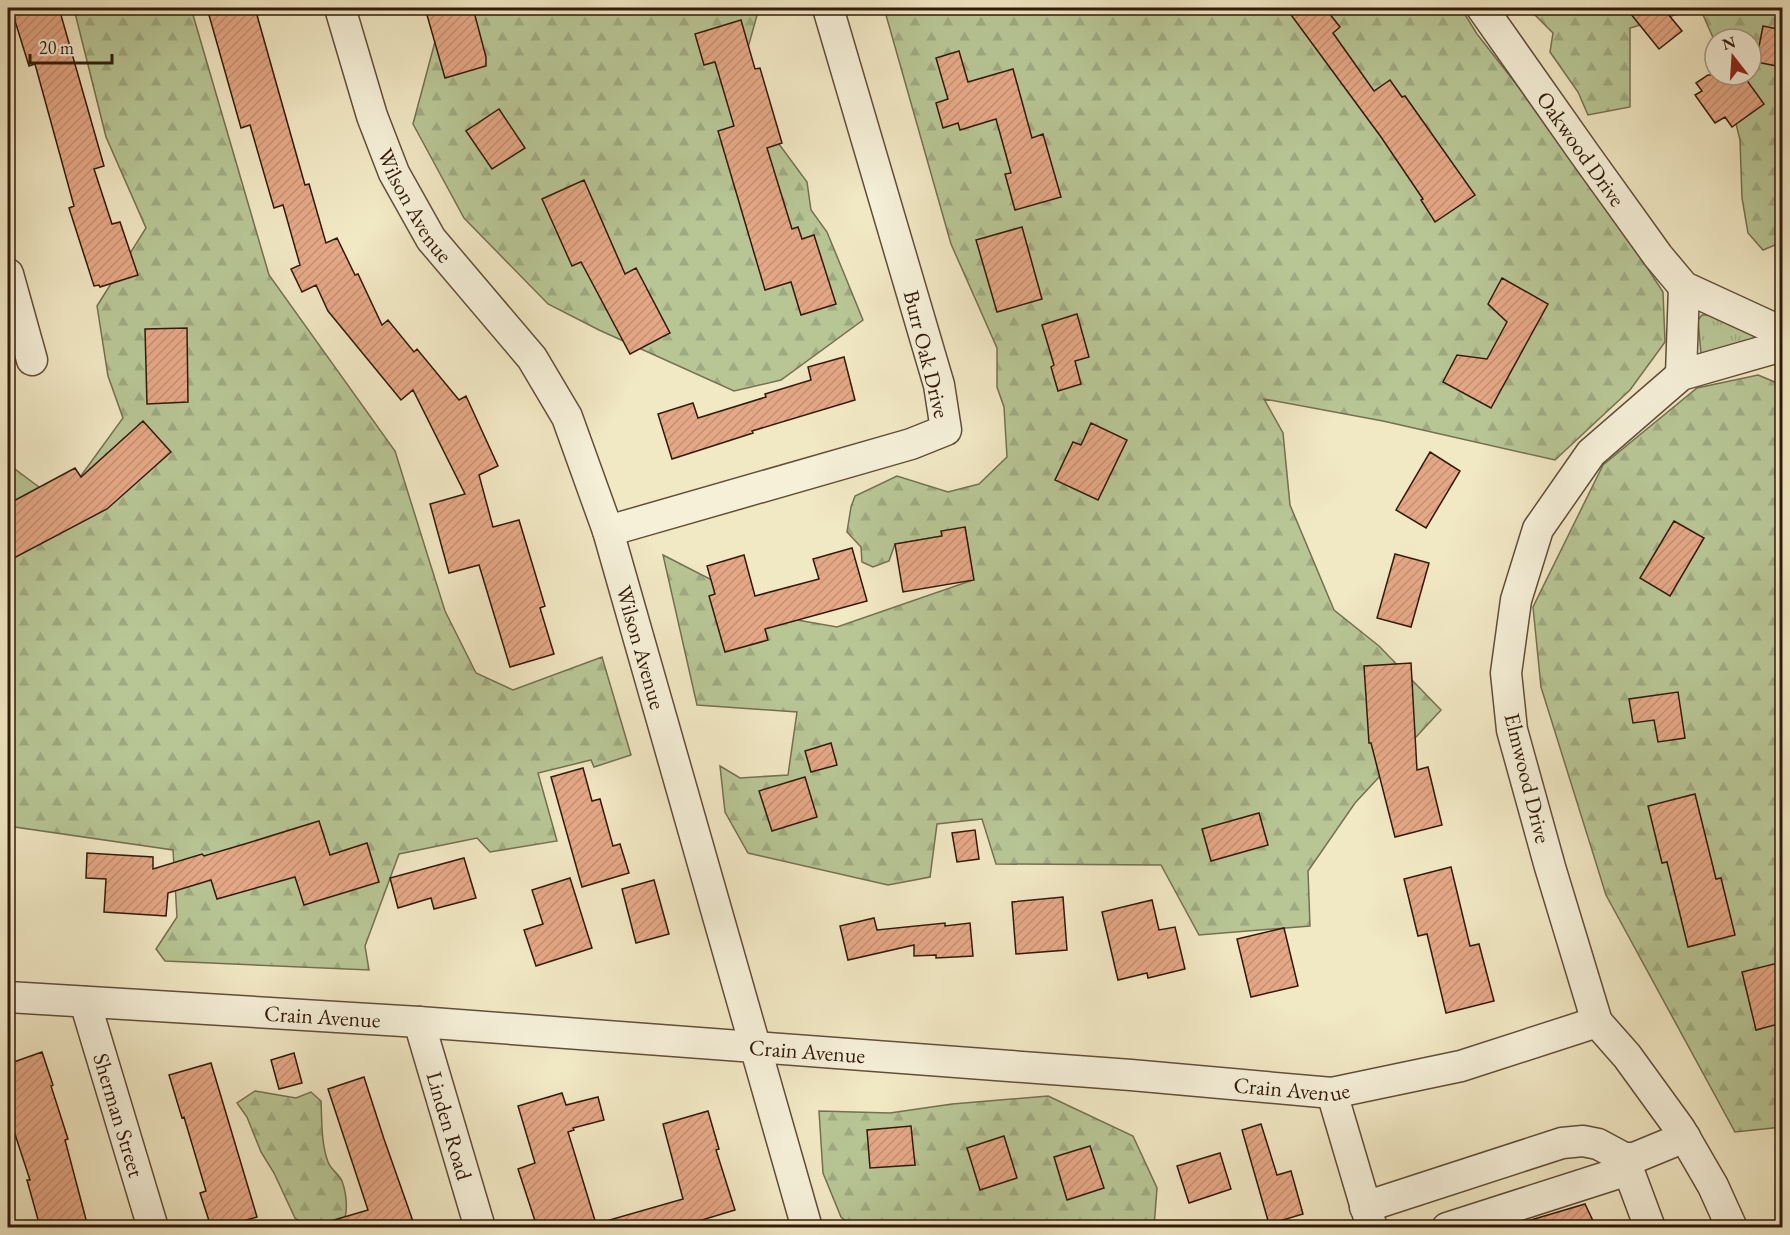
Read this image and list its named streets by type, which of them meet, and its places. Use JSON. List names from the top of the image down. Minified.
{"streets":{"street":["Oakwood Drive","Wilson Avenue","Burr Oak Drive","Elmwood Drive","Crain Avenue","Sherman Street","Linden Road"]},"crossings":[["Wilson Avenue","Burr Oak Drive"],["Wilson Avenue","Crain Avenue"],["Elmwood Drive","Crain Avenue"],["Crain Avenue","Sherman Street"],["Crain Avenue","Linden Road"]],"scale_bar":"20 m","north":"top"}
